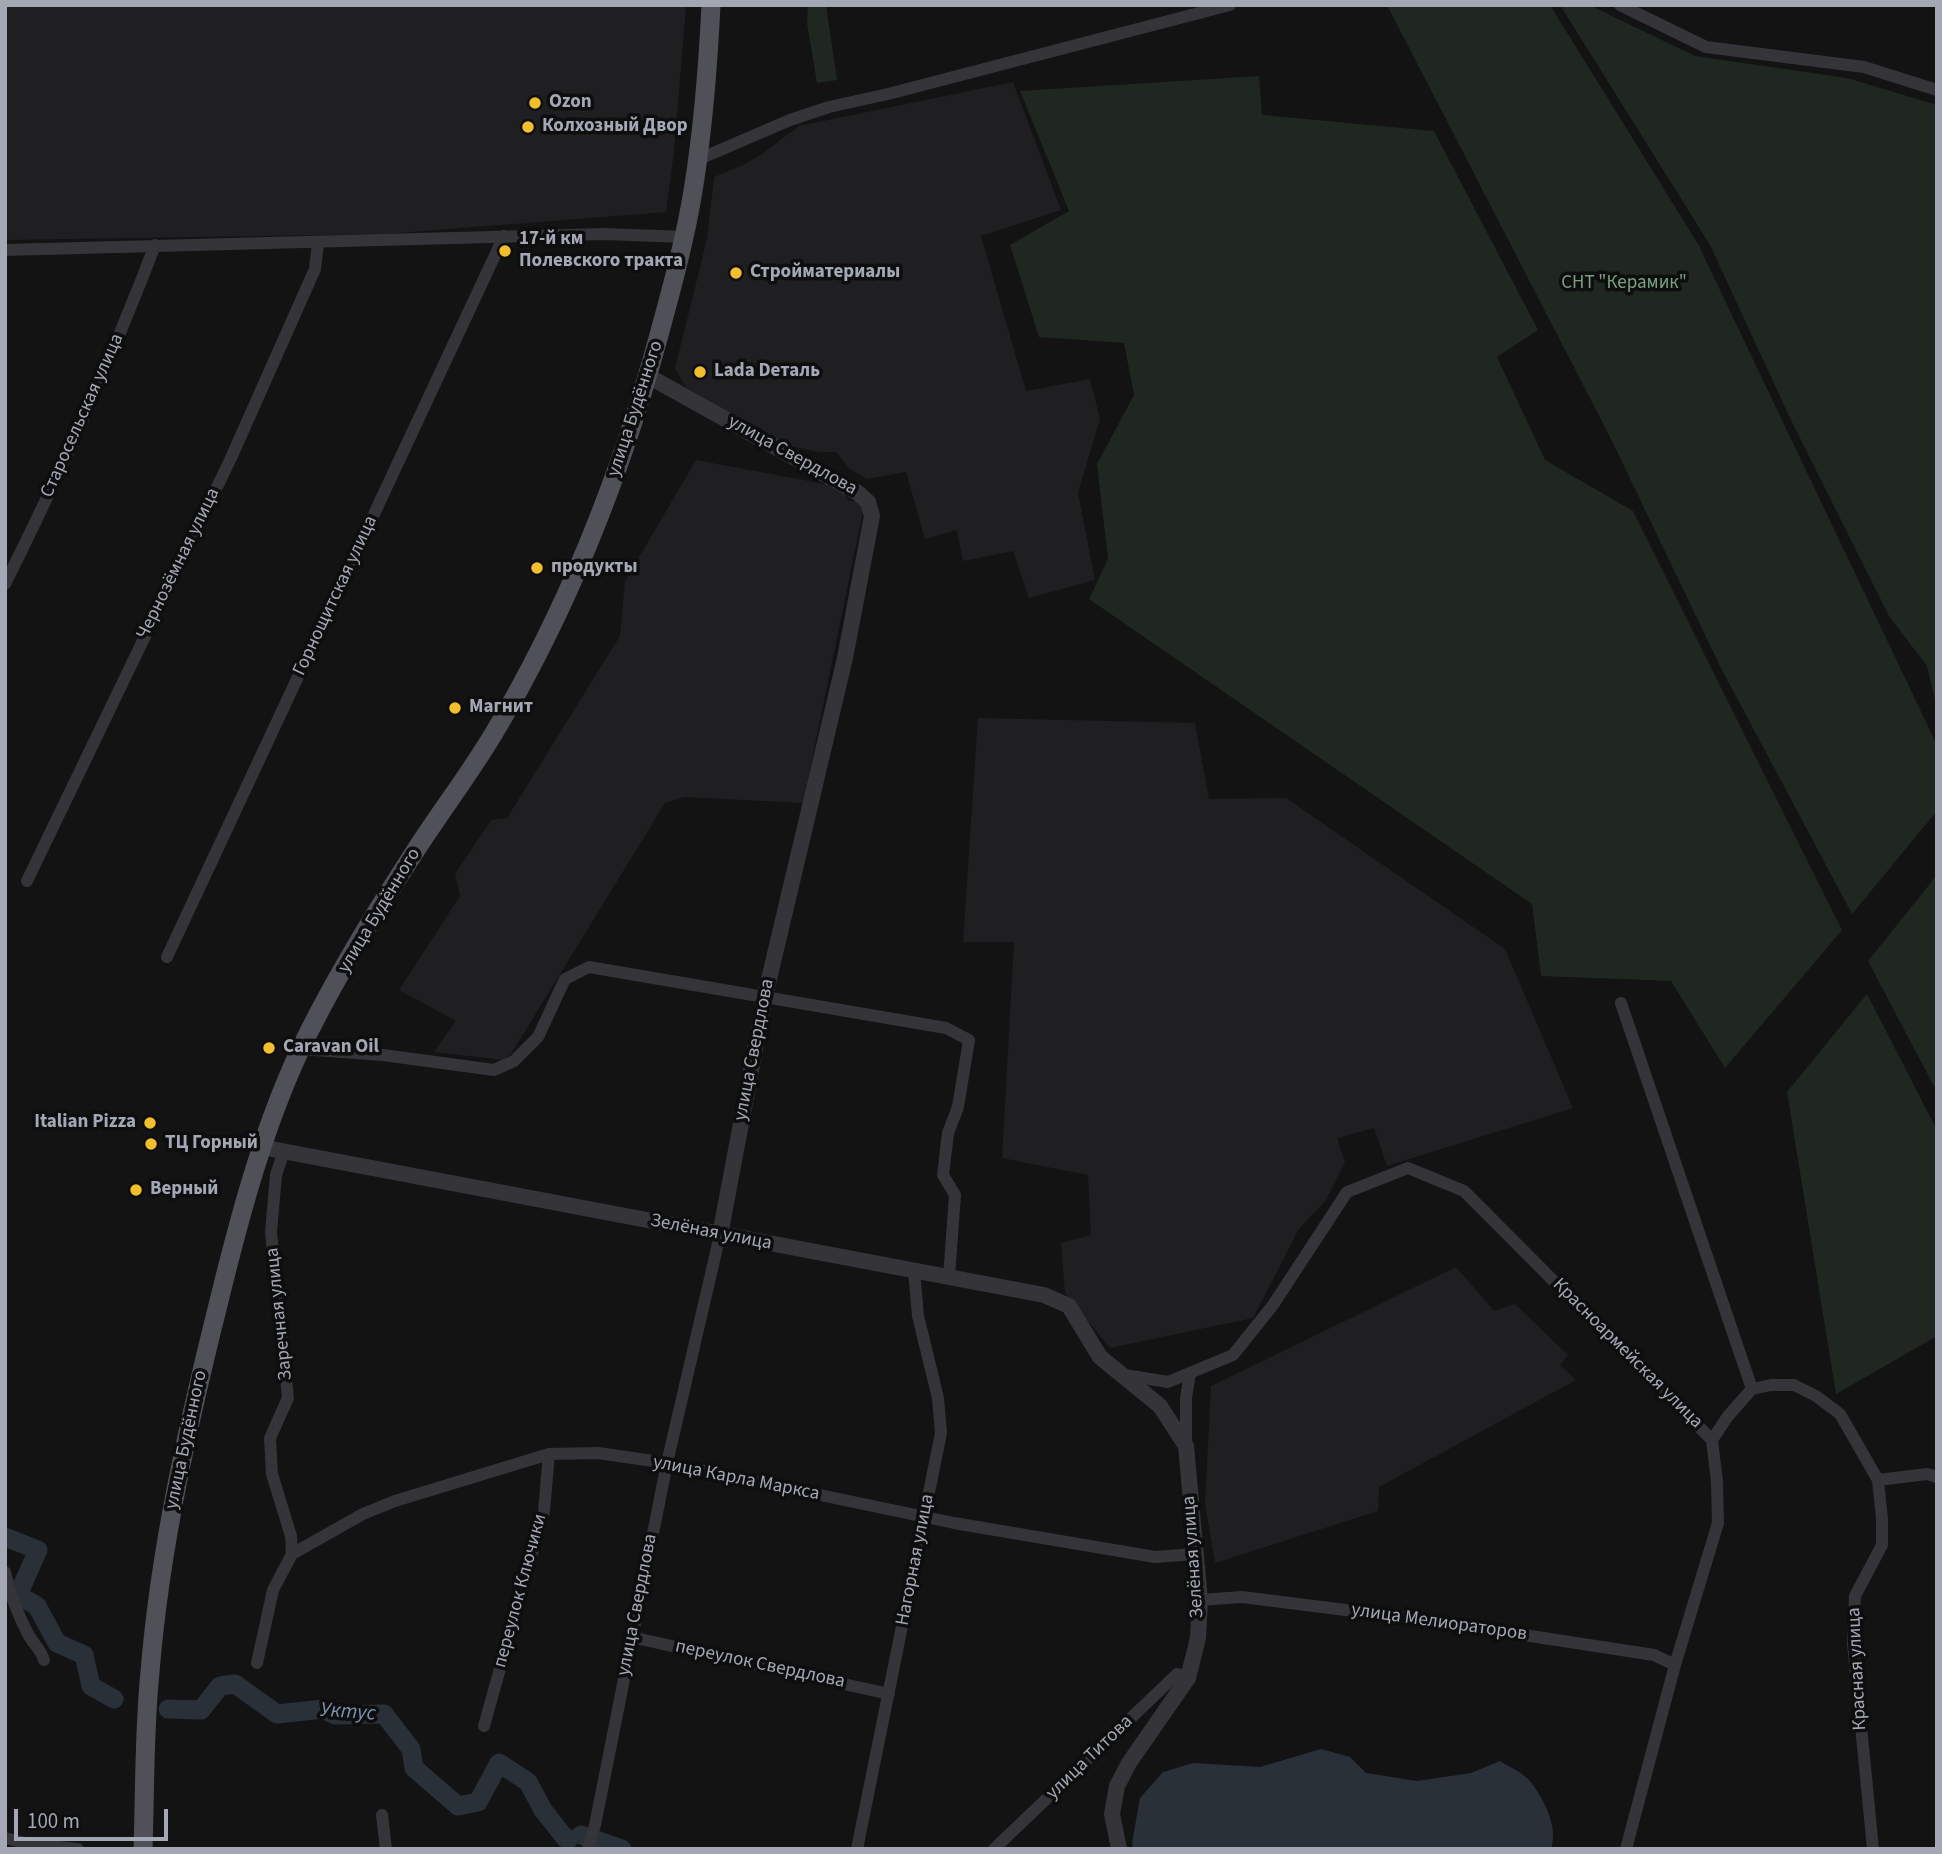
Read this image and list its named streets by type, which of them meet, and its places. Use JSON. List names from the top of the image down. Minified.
{"streets":{"main road":["улица Будённого"],"street":["Старосельская улица","улица Свердлова","Чернозёмная улица","Горнощитская улица","Зелёная улица","Заречная улица","Красноармейская улица","улица Карла Маркса","Нагорная улица","переулок Ключики","улица Мелиораторов","переулок Свердлова","Красная улица","улица Титова"]},"crossings":[["улица Будённого","улица Свердлова"],["улица Будённого","Зелёная улица"],["улица Свердлова","Зелёная улица"],["улица Свердлова","улица Карла Маркса"],["улица Свердлова","переулок Свердлова"],["Зелёная улица","Заречная улица"],["Зелёная улица","улица Карла Маркса"],["Зелёная улица","Нагорная улица"],["Зелёная улица","улица Мелиораторов"],["Зелёная улица","улица Титова"],["Заречная улица","улица Карла Маркса"],["Красноармейская улица","улица Мелиораторов"],["улица Карла Маркса","Нагорная улица"],["улица Карла Маркса","переулок Ключики"],["Нагорная улица","переулок Свердлова"]],"water":["Уктус"],"parks":["СНТ \"Керамик\""],"places":["Ozon","Колхозный Двор","17-й км Полевского тракта","Стройматериалы","Lada Dеталь","продукты","Магнит","Caravan Oil","Italian Pizza","ТЦ Горный","Верный"],"scale_bar":"100 m"}
